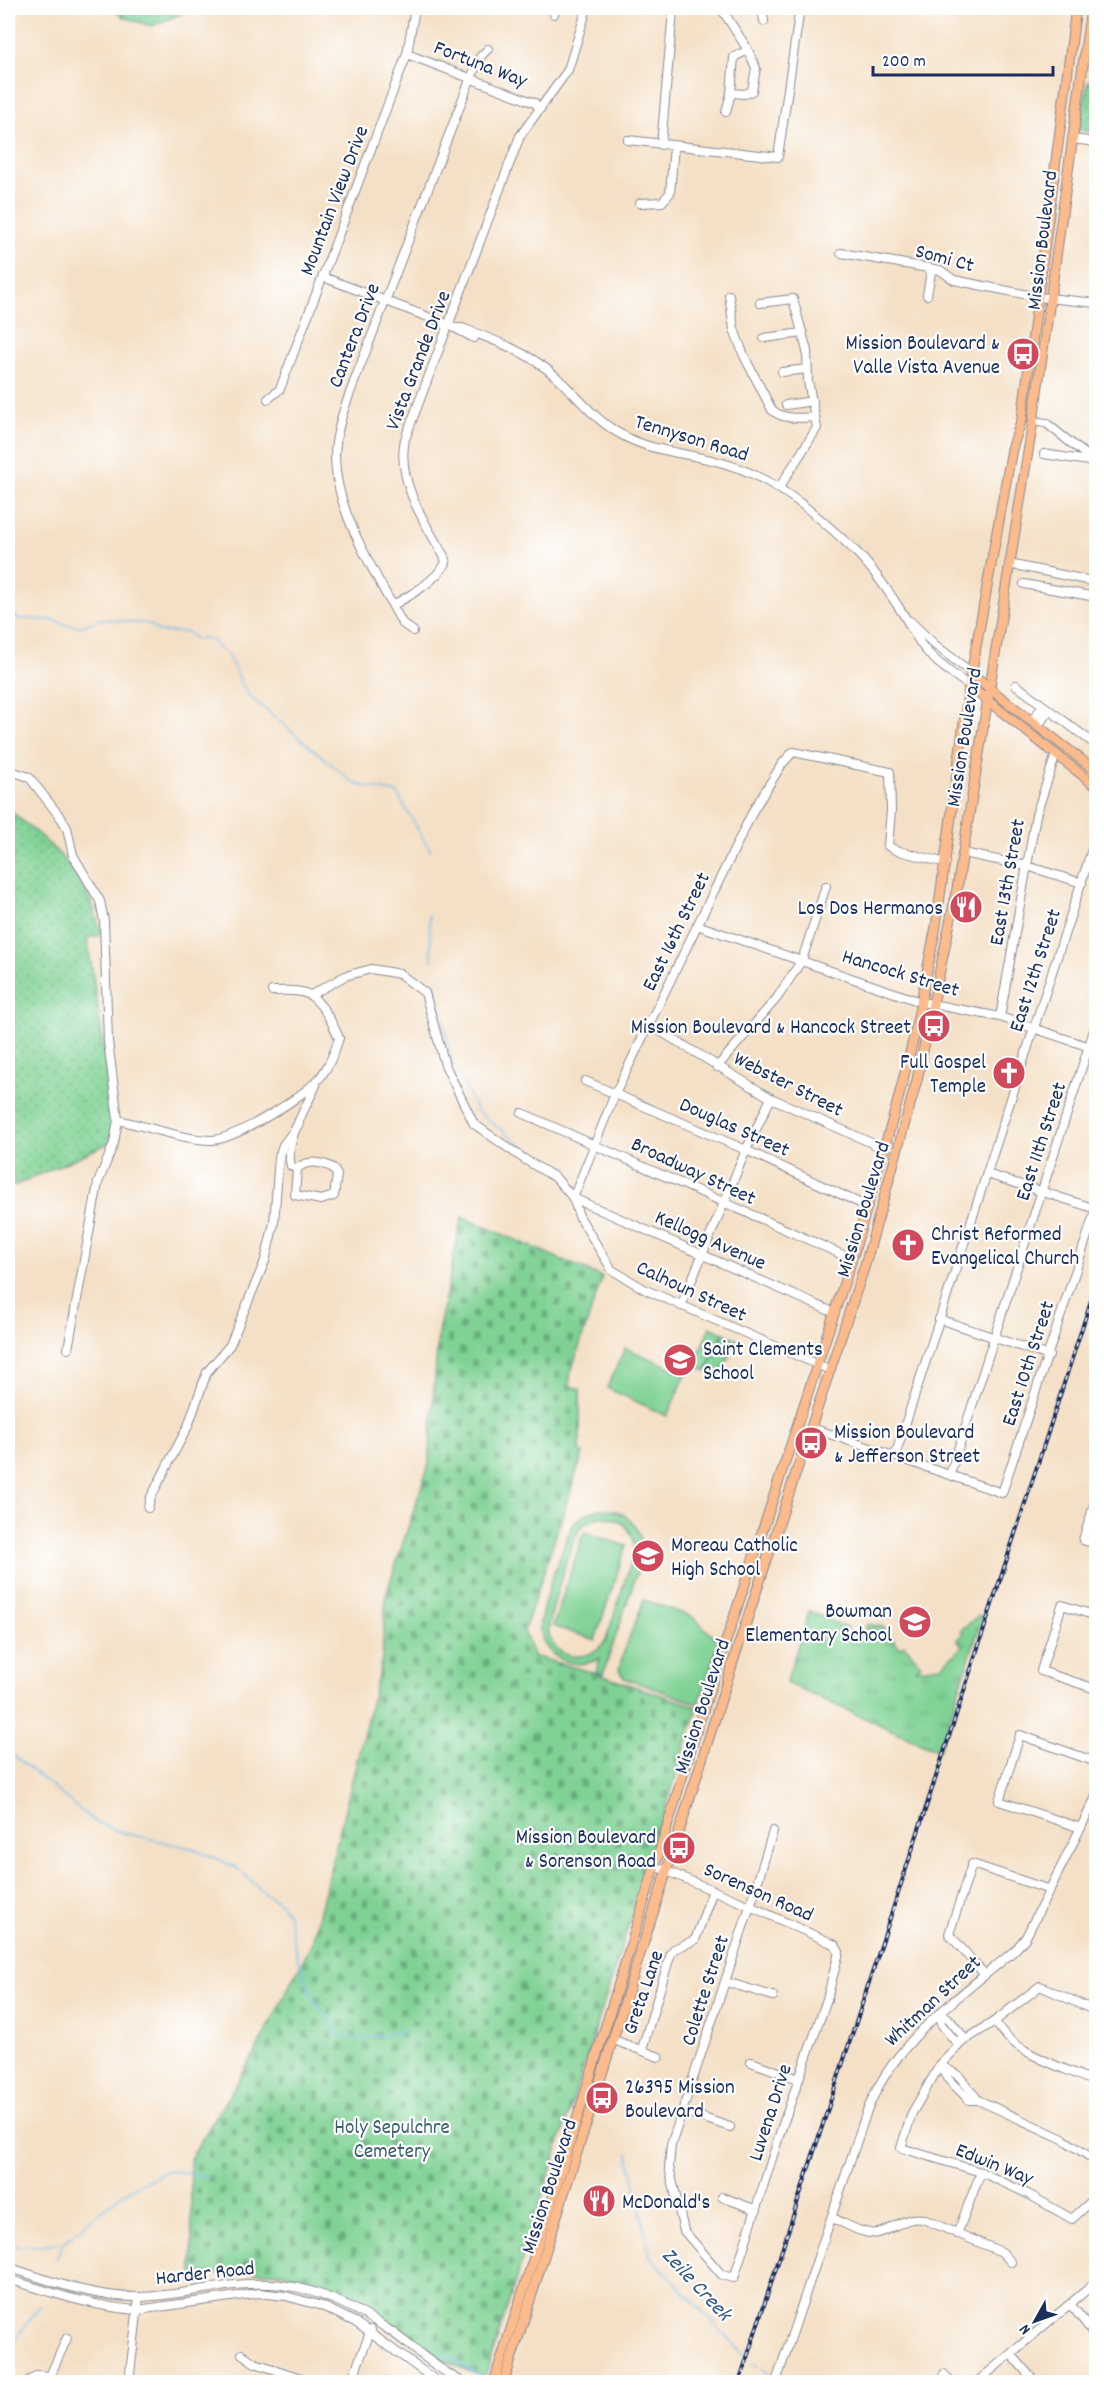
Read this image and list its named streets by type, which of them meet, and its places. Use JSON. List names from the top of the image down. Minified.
{"streets":{"main road":["Mission Boulevard","Tennyson Road"],"street":["Fortuna Way","Mountain View Drive","Somi Ct","Cantera Drive","Vista Grande Drive","East 13th Street","East 16th Street","East 12th Street","Hancock Street","Webster Street","Douglas Street","East 11th Street","Broadway Street","Kellogg Avenue","Calhoun Street","East 10th Street","Sorenson Road","Colette Street","Greta Lane","Whitman Street","Luvena Drive","Edwin Way","Harder Road"]},"crossings":[["Fortuna Way","Mountain View Drive"],["Fortuna Way","Cantera Drive"],["Fortuna Way","Vista Grande Drive"],["Mountain View Drive","Tennyson Road"],["Mission Boulevard","Somi Ct"],["Mission Boulevard","Tennyson Road"],["Mission Boulevard","East 16th Street"],["Mission Boulevard","Hancock Street"],["Mission Boulevard","Webster Street"],["Mission Boulevard","Douglas Street"],["Mission Boulevard","Broadway Street"],["Mission Boulevard","Kellogg Avenue"],["Mission Boulevard","Calhoun Street"],["Mission Boulevard","Sorenson Road"],["Mission Boulevard","Greta Lane"],["Cantera Drive","Vista Grande Drive"],["Cantera Drive","Tennyson Road"],["Vista Grande Drive","Tennyson Road"],["Tennyson Road","East 13th Street"],["East 13th Street","Hancock Street"],["East 16th Street","Hancock Street"],["East 16th Street","Webster Street"],["East 16th Street","Douglas Street"],["East 16th Street","Broadway Street"],["East 16th Street","Kellogg Avenue"],["East 16th Street","Calhoun Street"],["East 12th Street","Hancock Street"],["Hancock Street","East 11th Street"],["East 11th Street","East 10th Street"],["Kellogg Avenue","Calhoun Street"],["Sorenson Road","Colette Street"],["Sorenson Road","Greta Lane"],["Sorenson Road","Luvena Drive"],["Colette Street","Luvena Drive"]],"water":["Zeile Creek"],"parks":["Holy Sepulchre Cemetery"],"places":{"bus stop":["Mission Boulevard & Valle Vista Avenue","Mission Boulevard & Hancock Street","Mission Boulevard & Jefferson Street","Mission Boulevard & Sorenson Road","26395 Mission Boulevard"],"restaurant":["Los Dos Hermanos","McDonald's"],"church":["Full Gospel Temple","Christ Reformed Evangelical Church"],"school or university":["Saint Clements School","Moreau Catholic High School","Bowman Elementary School"]},"scale_bar":"200 m","north":"bottom left"}
